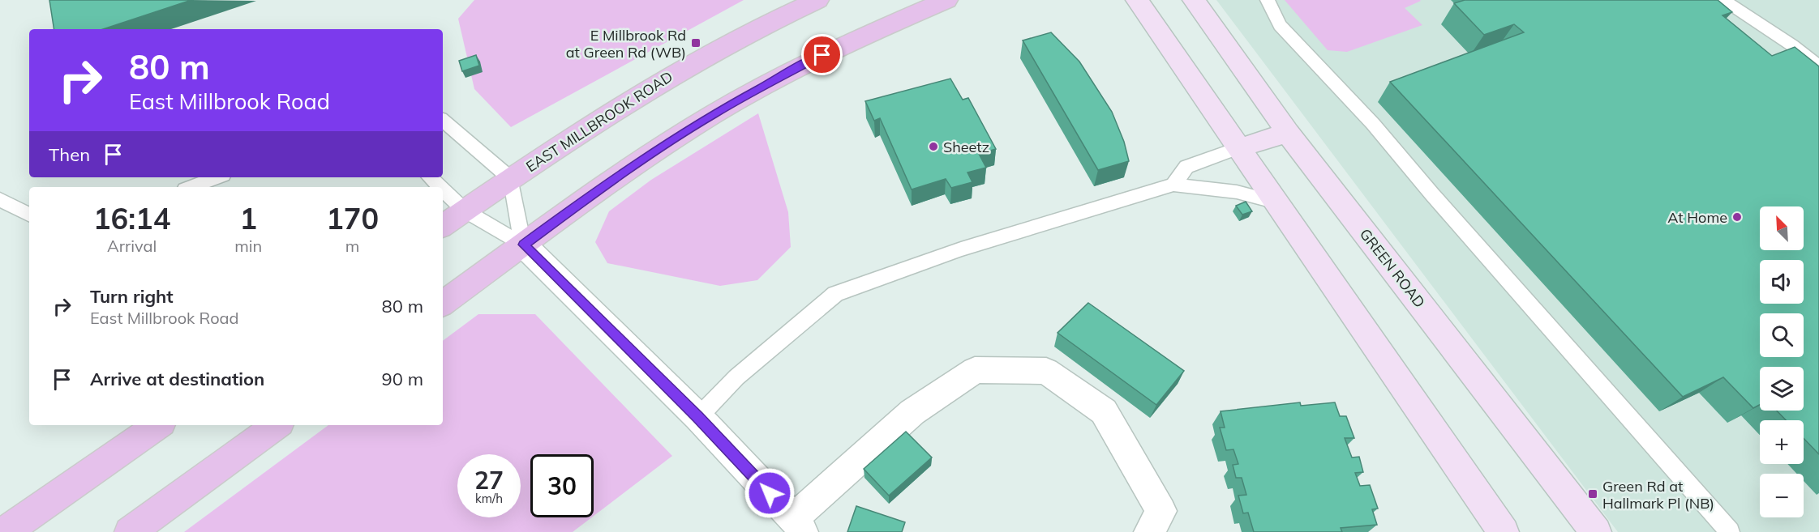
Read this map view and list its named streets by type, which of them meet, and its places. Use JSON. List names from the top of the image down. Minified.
{"streets":{"main road":["EAST MILLBROOK ROAD"],"street":["GREEN ROAD"]},"places":{"transit":["E Millbrook Rd at Green Rd (WB)","Green Rd at Hallmark Pl (NB)"],"other":["Sheetz","At Home"]},"north":"top left","page":{"turn":["80 m","East Millbrook Road"],"then":"Then","eta":["16:14","Arrival","1","min","170","m"],"map_buttons":["+","−"],"list":[{"name":"Turn right","note":"East Millbrook Road","value":"80 m"},{"name":"Arrive at destination","value":"90 m"}],"speed":"27 km/h","limit":"30"}}
